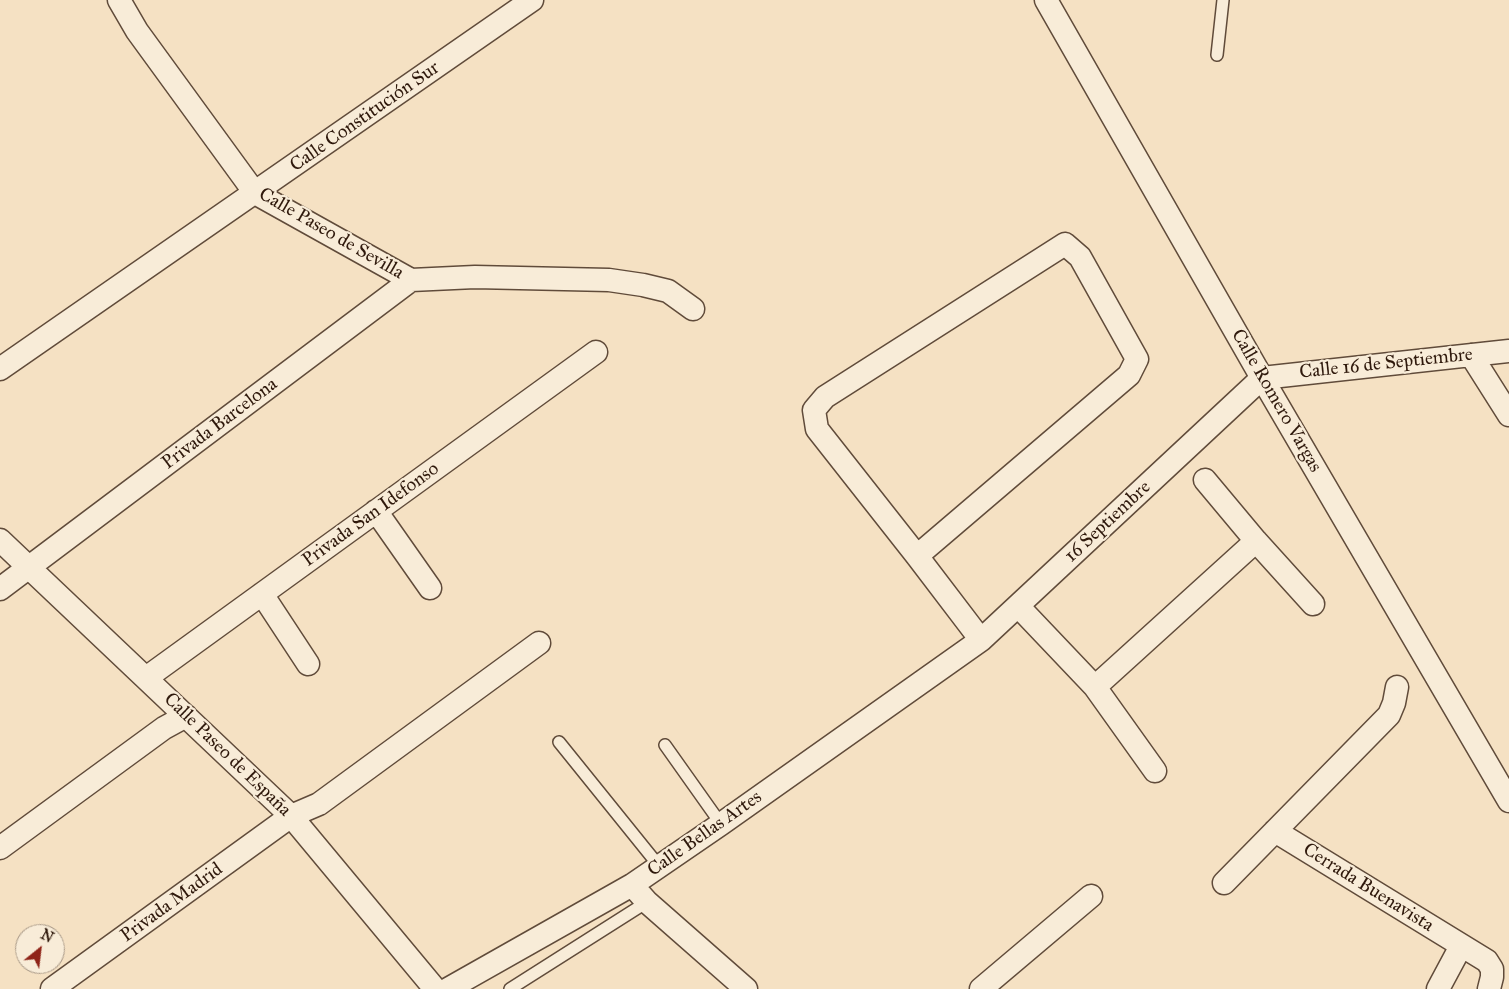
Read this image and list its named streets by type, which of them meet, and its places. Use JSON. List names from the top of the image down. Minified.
{"streets":{"street":["Calle Constitución Sur","Calle Paseo de Sevilla","Calle 16 de Septiembre","Calle Romero Vargas","Privada Barcelona","Privada San Idefonso","16 Septiembre","Calle Paseo de España","Calle Bellas Artes","Cerrada Buenavista","Privada Madrid"]},"crossings":[["Calle Constitución Sur","Calle Paseo de Sevilla"],["Calle Paseo de Sevilla","Privada Barcelona"],["Calle 16 de Septiembre","Calle Romero Vargas"],["Calle 16 de Septiembre","16 Septiembre"],["Calle Romero Vargas","16 Septiembre"],["Privada Barcelona","Calle Paseo de España"],["Privada San Idefonso","Calle Paseo de España"],["16 Septiembre","Calle Bellas Artes"],["Calle Paseo de España","Privada Madrid"]],"north":"top right"}
